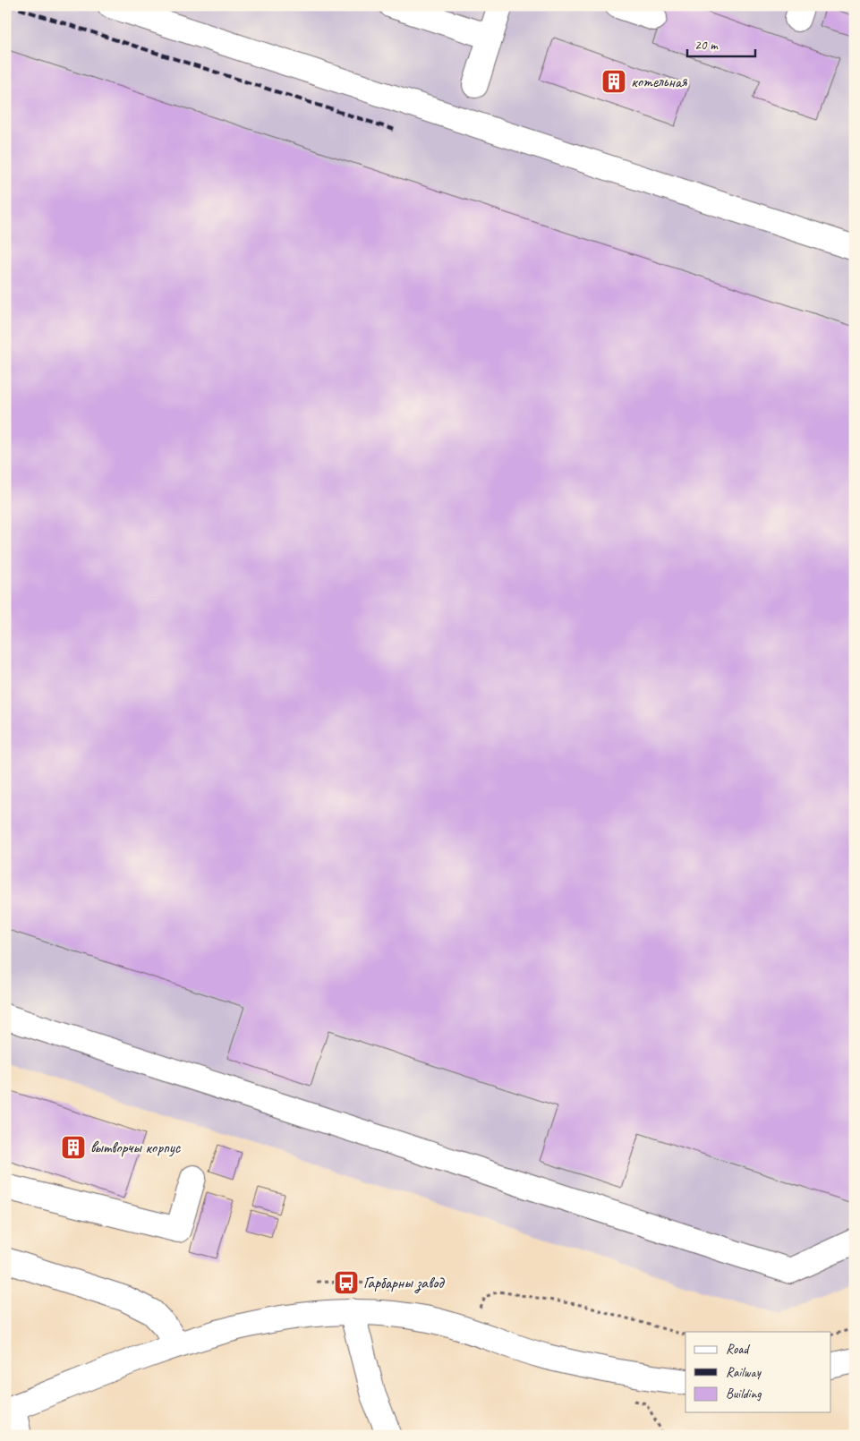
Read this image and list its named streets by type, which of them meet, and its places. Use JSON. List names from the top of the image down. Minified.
{"places":{"building":["котельная","вытворчы корпус"],"bus stop":["Гарбарны завод"]},"legend":["Road","Railway","Building"],"scale_bar":"20 m"}
